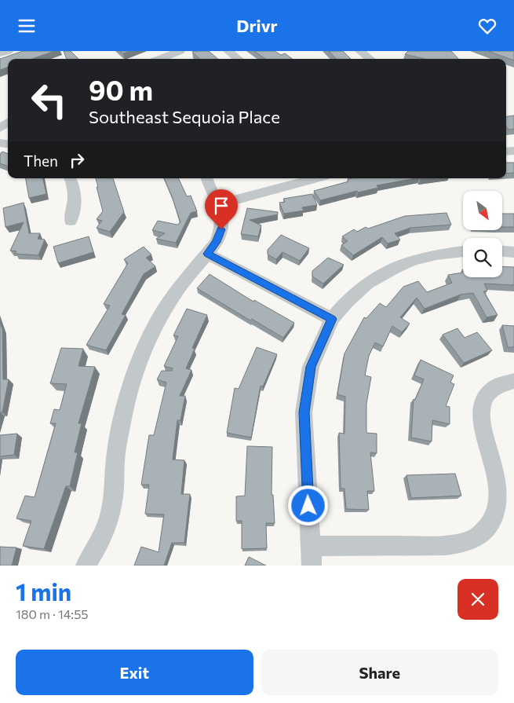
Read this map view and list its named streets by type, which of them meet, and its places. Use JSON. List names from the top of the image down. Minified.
{"north":"bottom right","page":{"header":"Drivr","turn":["90 m","Southeast Sequoia Place"],"then":"Then","heading":["1 min","180 m · 14:55"],"buttons":["Exit","Share"]}}
